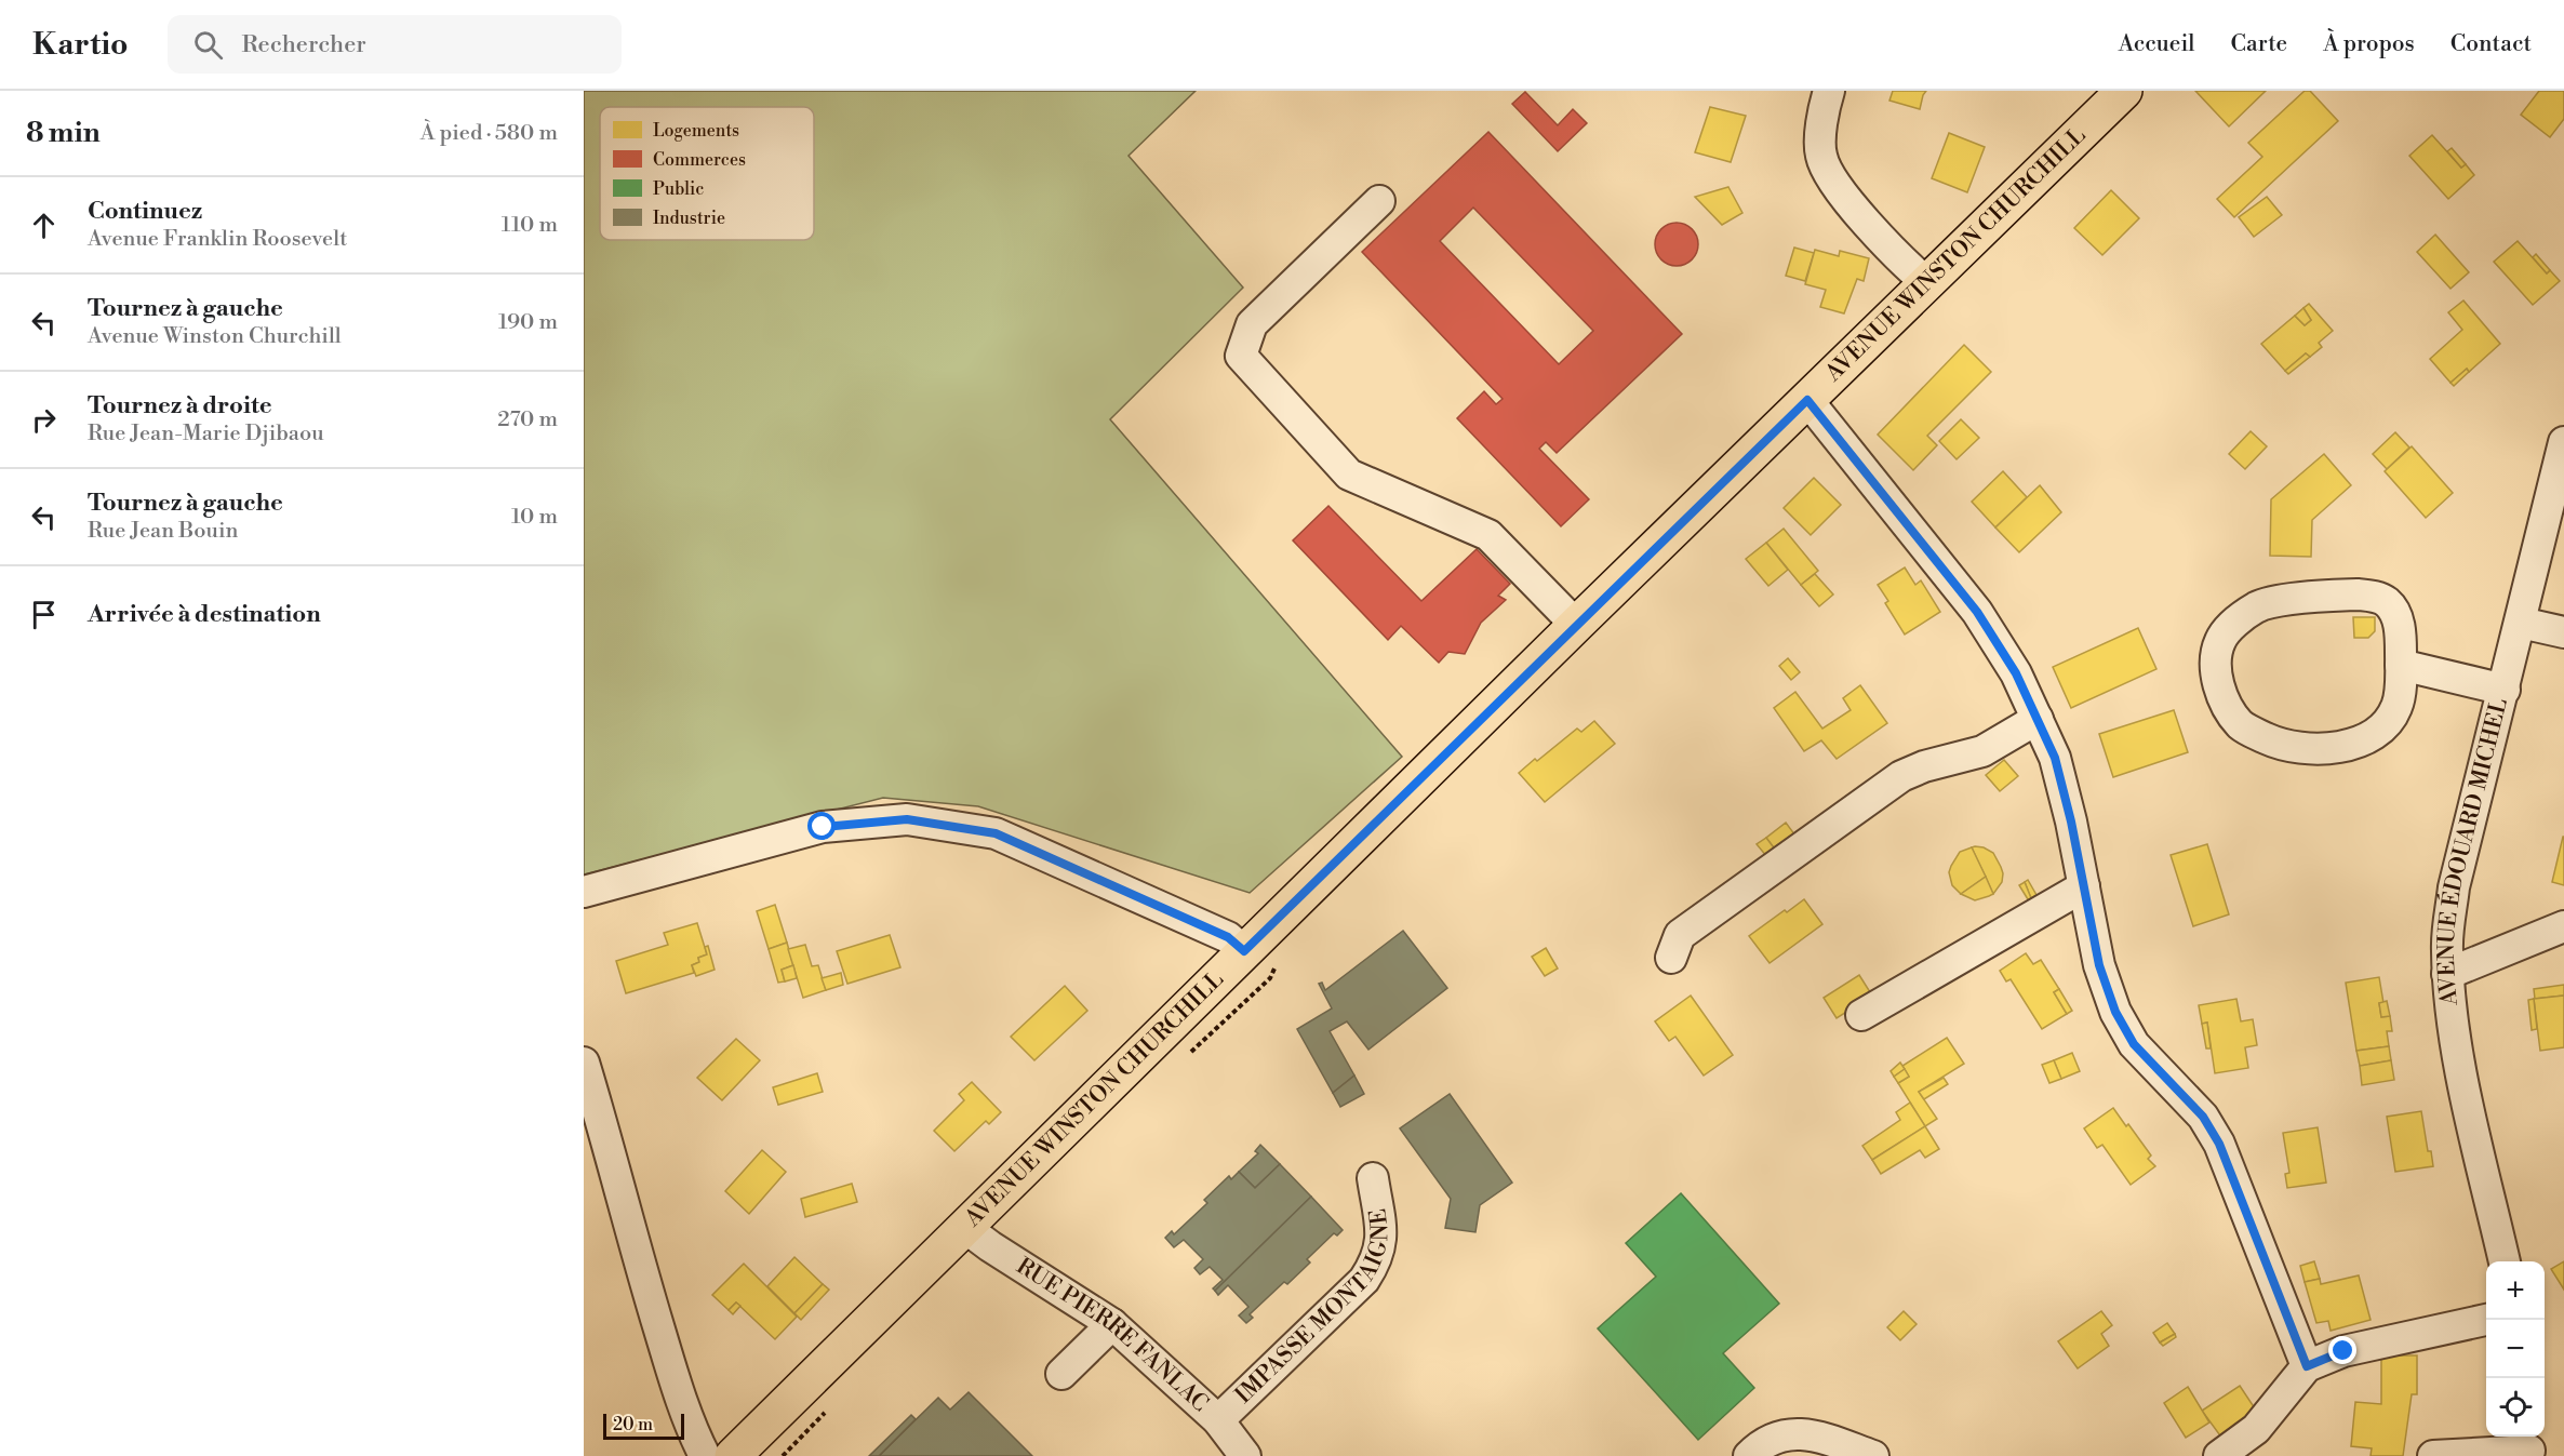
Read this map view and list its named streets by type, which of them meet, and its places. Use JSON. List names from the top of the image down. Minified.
{"streets":{"main road":["AVENUE WINSTON CHURCHILL"],"street":["AVENUE ÉDOUARD MICHEL","IMPASSE MONTAIGNE","RUE PIERRE FANLAC"]},"crossings":[["AVENUE WINSTON CHURCHILL","RUE PIERRE FANLAC"],["IMPASSE MONTAIGNE","RUE PIERRE FANLAC"]],"legend":["Logements","Commerces","Public","Industrie"],"scale_bar":"20 m","page":{"header":"Kartio","search":"Rechercher","nav":["Accueil","Carte","À propos","Contact"],"heading":["8 min","À pied · 580 m"],"list":[["Continuez","Avenue Franklin Roosevelt","110 m"],["Tournez à gauche","Avenue Winston Churchill","190 m"],["Tournez à droite","Rue Jean-Marie Djibaou","270 m"],["Tournez à gauche","Rue Jean Bouin","10 m"],"Arrivée à destination"],"map_buttons":["+","−"],"scale":"20 m"}}
